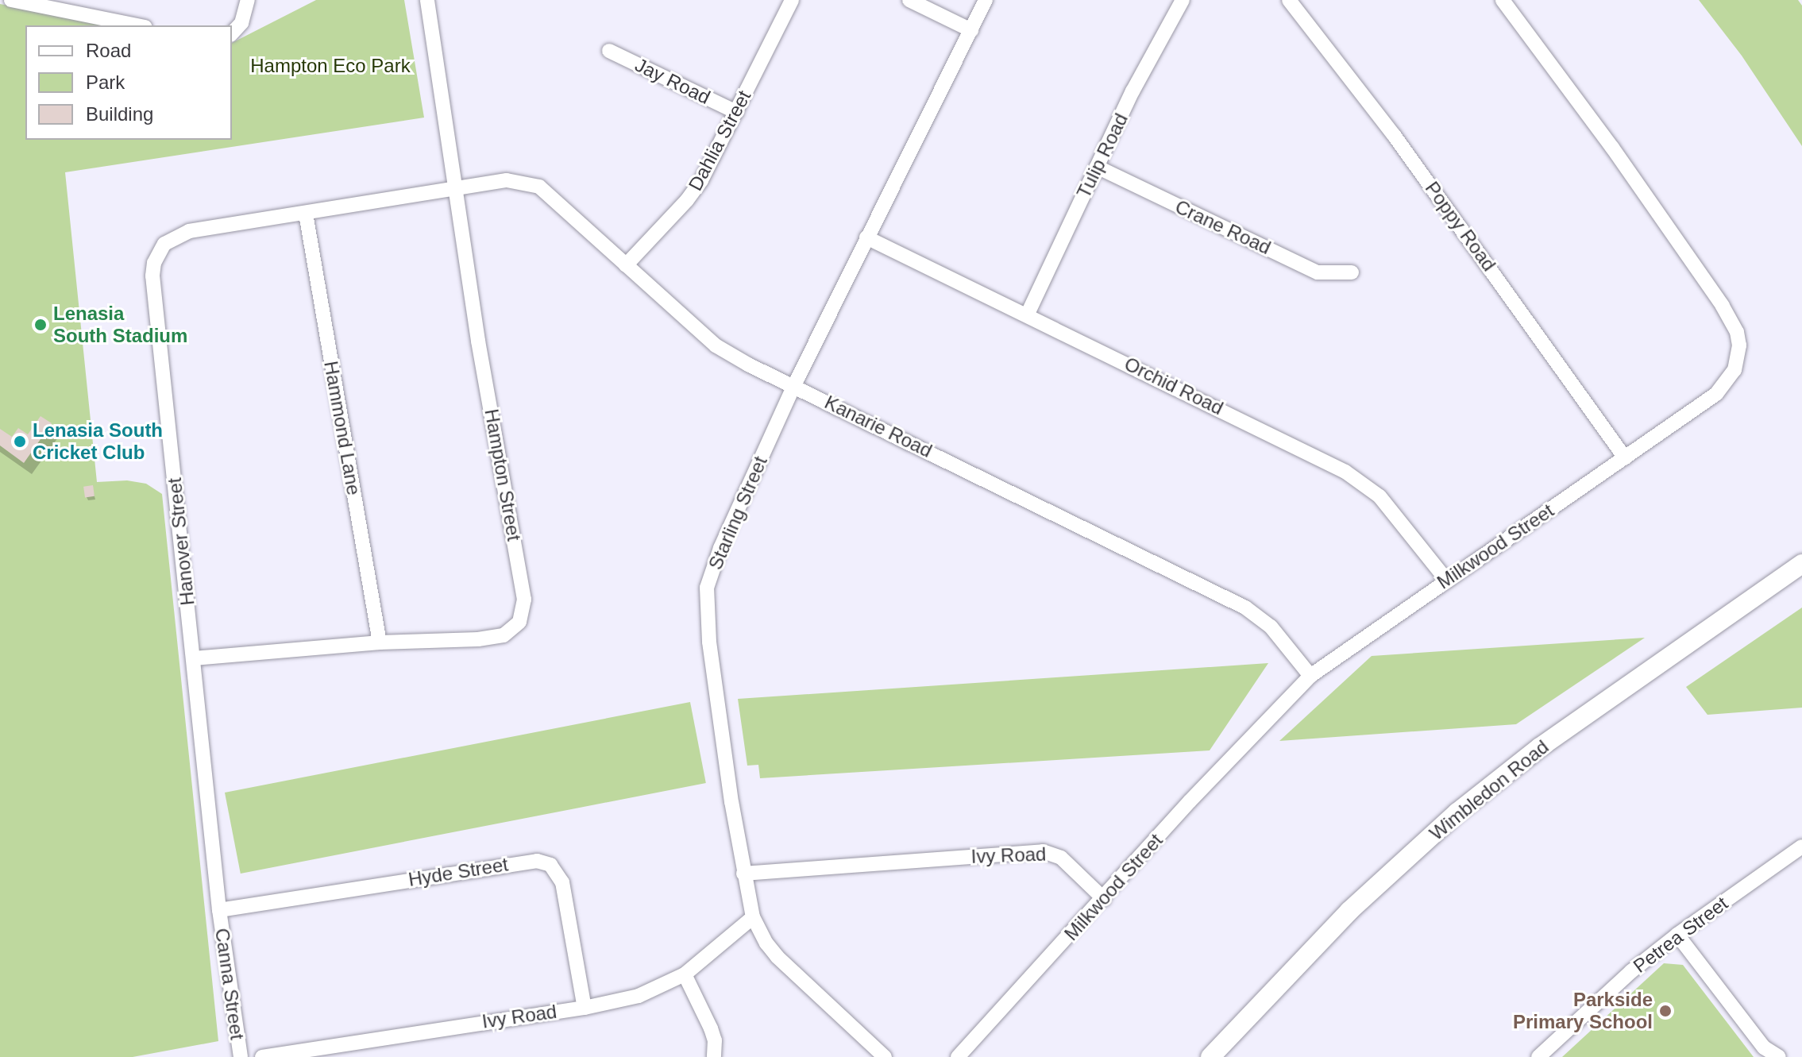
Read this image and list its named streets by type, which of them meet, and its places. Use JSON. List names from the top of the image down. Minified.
{"streets":{"street":["Jay Road","Dahlia Street","Tulip Road","Poppy Road","Crane Road","Orchid Road","Kanarie Road","Hammond Lane","Hampton Street","Starling Street","Hanover Street","Milkwood Street","Wimbledon Road","Ivy Road","Hyde Street","Petrea Street","Canna Street"]},"crossings":[["Jay Road","Dahlia Street"],["Dahlia Street","Kanarie Road"],["Tulip Road","Crane Road"],["Tulip Road","Orchid Road"],["Poppy Road","Milkwood Street"],["Orchid Road","Starling Street"],["Orchid Road","Milkwood Street"],["Kanarie Road","Hampton Street"],["Kanarie Road","Starling Street"],["Kanarie Road","Hanover Street"],["Kanarie Road","Milkwood Street"],["Hammond Lane","Hampton Street"],["Hammond Lane","Hanover Street"],["Hampton Street","Hanover Street"],["Starling Street","Ivy Road"],["Hanover Street","Hyde Street"],["Hanover Street","Canna Street"],["Milkwood Street","Ivy Road"],["Ivy Road","Hyde Street"],["Hyde Street","Canna Street"]],"parks":["Hampton Eco Park"],"places":["Lenasia South Stadium","Lenasia South Cricket Club","Parkside Primary School"],"legend":["Road","Park","Building"]}
